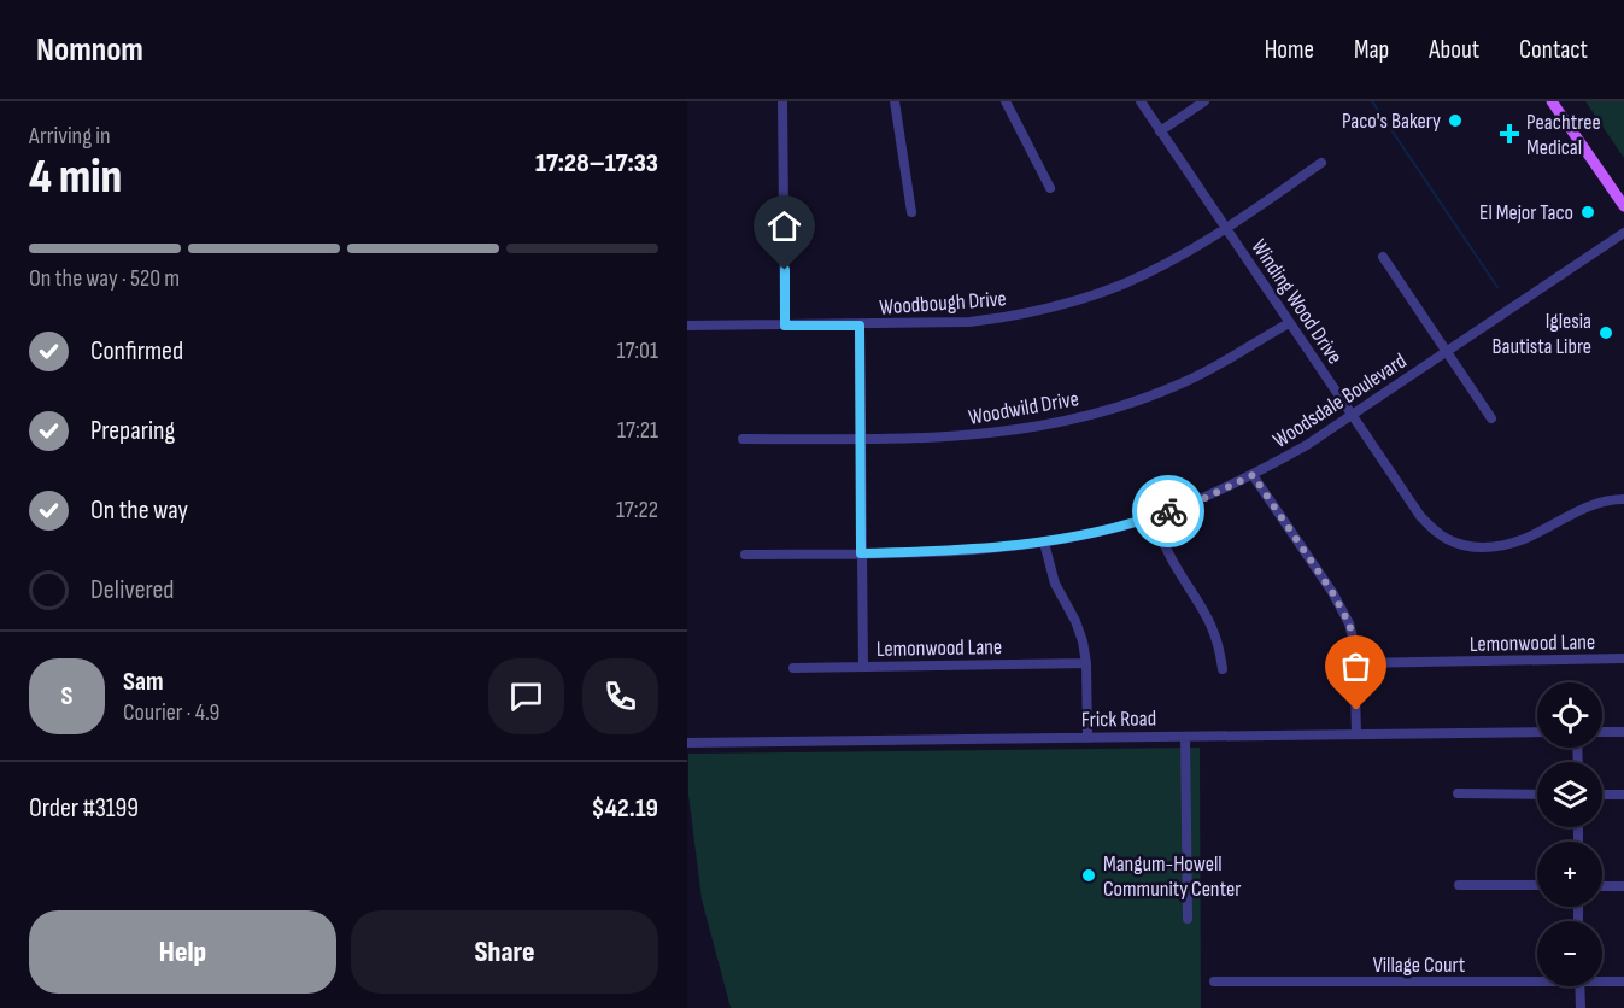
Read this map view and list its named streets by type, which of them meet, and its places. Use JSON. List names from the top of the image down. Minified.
{"streets":{"street":["Winding Wood Drive","Woodbough Drive","Woodsdale Boulevard","Woodwild Drive","Lemonwood Lane","Frick Road","Village Court"]},"crossings":[["Winding Wood Drive","Woodbough Drive"],["Winding Wood Drive","Woodsdale Boulevard"],["Winding Wood Drive","Woodwild Drive"]],"places":{"other":["Paco's Bakery","El Mejor Taco","Iglesia Bautista Libre","Mangum-Howell Community Center"],"health":["Peachtree Medical"]},"page":{"header":"Nomnom","nav":["Home","Map","About","Contact"],"heading":["4 min","Arriving in","17:28–17:33"],"panel":["Sam","Courier · 4.9","Order #3199","$42.19"],"bar":"On the way · 520 m","list":[["Confirmed","17:01"],["Preparing","17:21"],["On the way","17:22"],"Delivered"],"round":"S","map_buttons":["+","−"],"buttons":["Help","Share"]}}
